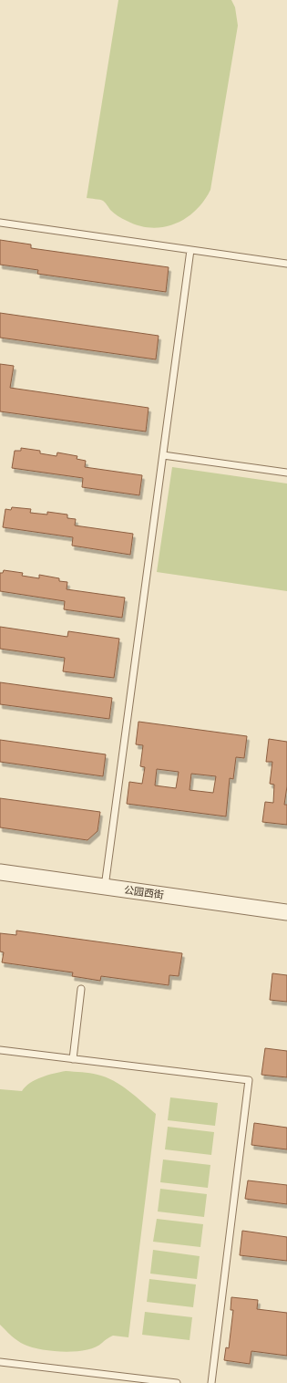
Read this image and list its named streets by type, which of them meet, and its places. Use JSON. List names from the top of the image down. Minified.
{"streets":{"street":["公园西街"]}}
